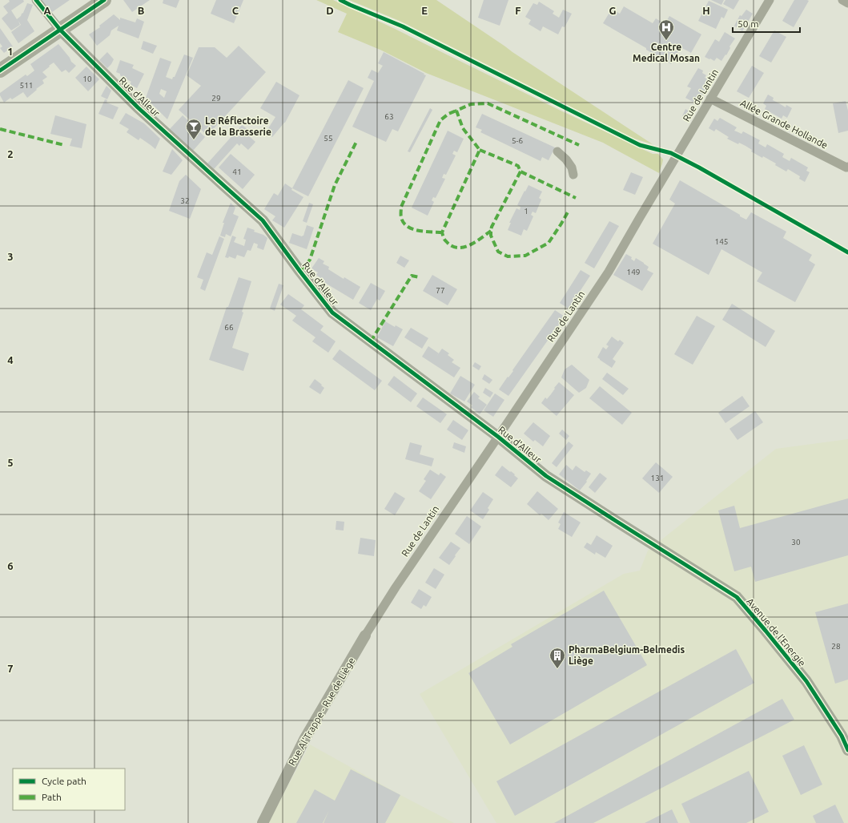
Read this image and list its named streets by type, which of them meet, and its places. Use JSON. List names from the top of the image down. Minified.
{"streets":{"street":["Rue de Lantin","Rue d'Alleur","Allée Grande Hollande","Avenue de l'Energie","Rue Al'Trappe - Rue de Liège"]},"crossings":[["Rue de Lantin","Rue d'Alleur"],["Rue de Lantin","Allée Grande Hollande"],["Rue de Lantin","Rue Al'Trappe - Rue de Liège"],["Rue d'Alleur","Avenue de l'Energie"]],"places":{"hospital":["Centre Medical Mosan"],"bar":["Le Réflectoire de la Brasserie"],"building":["PharmaBelgium-Belmedis Liège"]},"house_numbers":["10","511","29","63","55","5-6","41","32","1","145","149","77","66","131","30","28"],"legend":["Cycle path","Path"],"scale_bar":"50 m","grid":{"columns":["A","B","C","D","E","F","G","H"],"rows":["1","2","3","4","5","6","7"]}}
